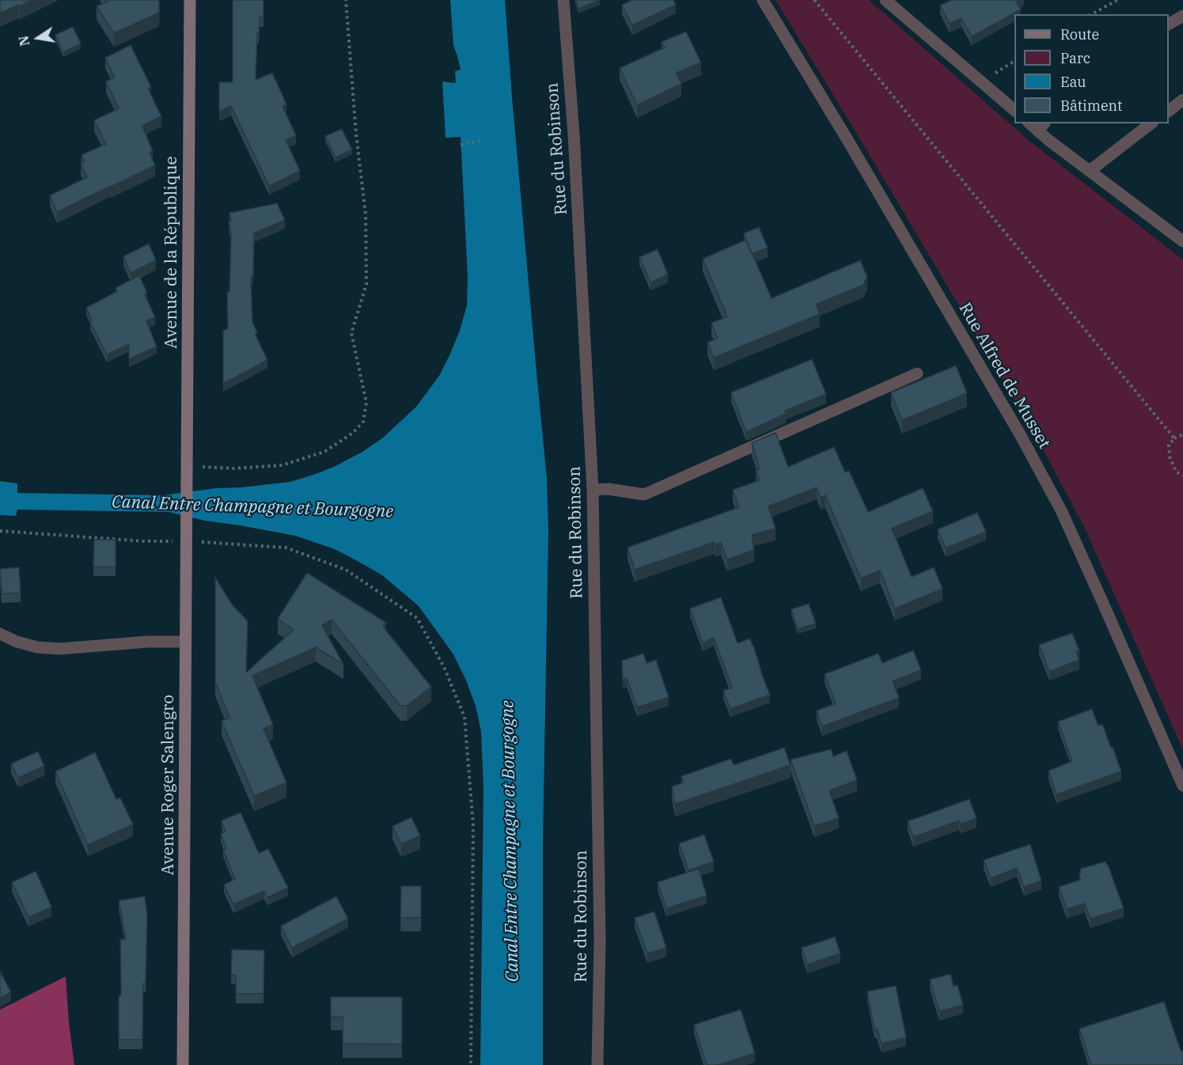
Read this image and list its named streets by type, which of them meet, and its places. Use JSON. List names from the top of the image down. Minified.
{"streets":{"main road":["Avenue de la République","Avenue Roger Salengro"],"street":["Rue du Robinson","Rue Alfred de Musset"]},"crossings":[["Avenue de la République","Avenue Roger Salengro"]],"water":["Canal Entre Champagne et Bourgogne"],"legend":["Route","Parc","Eau","Bâtiment"],"north":"left"}
